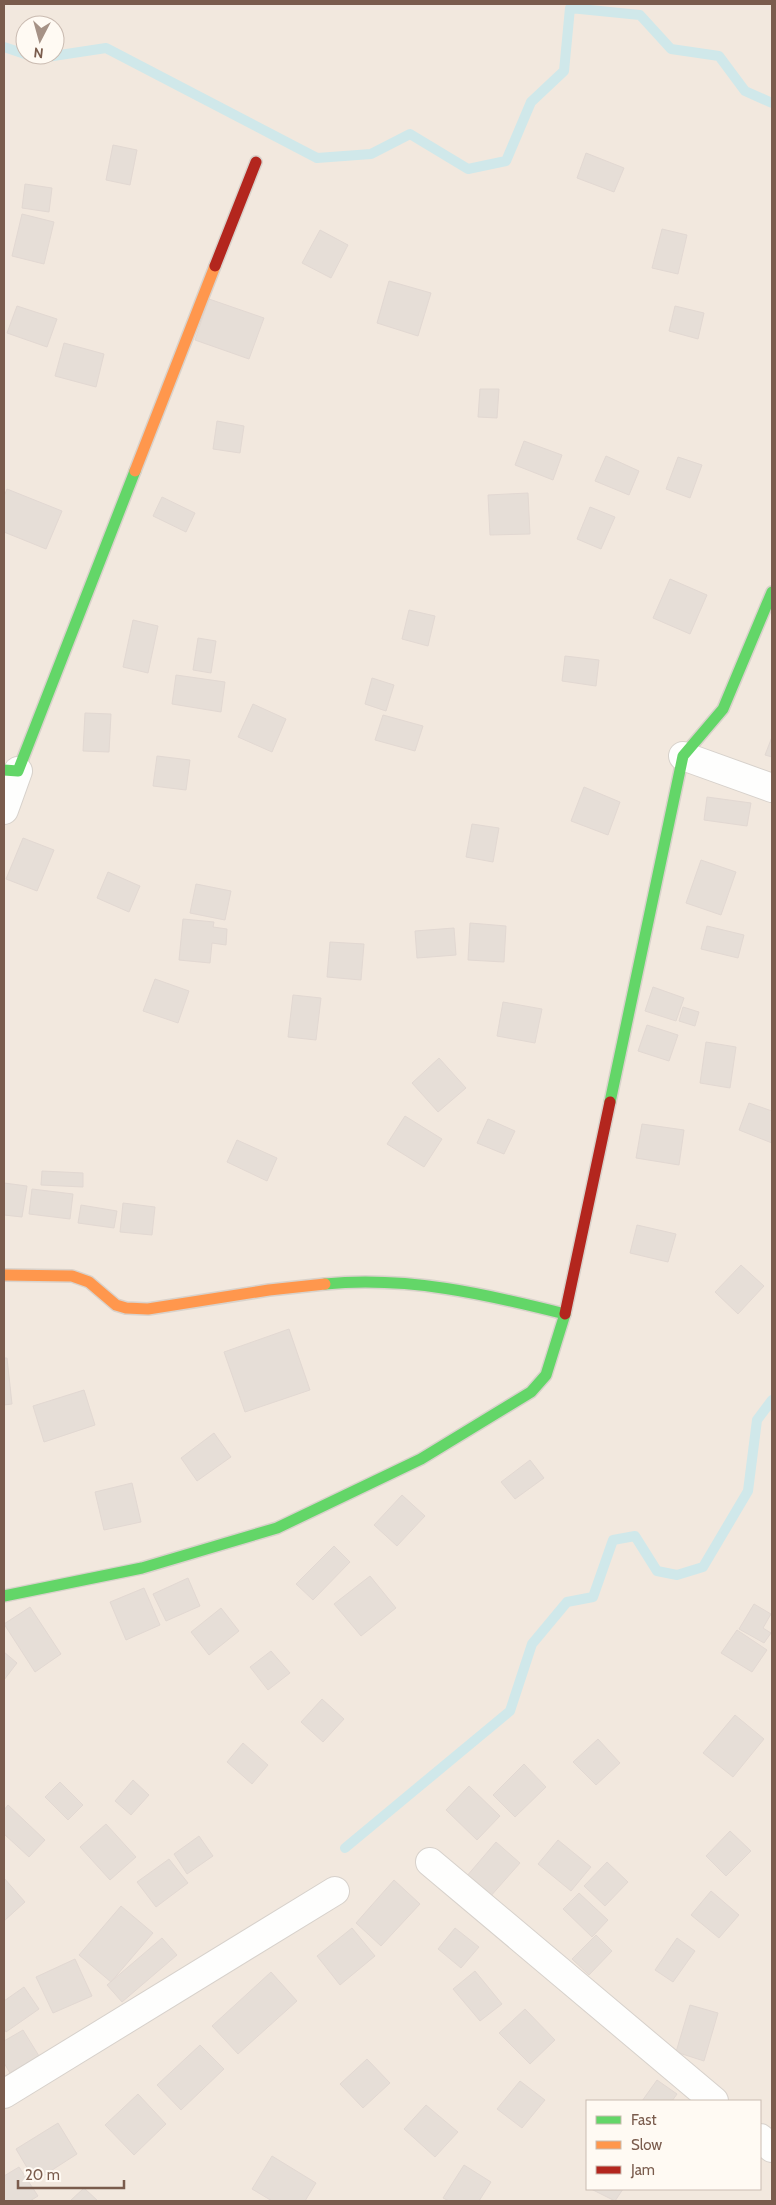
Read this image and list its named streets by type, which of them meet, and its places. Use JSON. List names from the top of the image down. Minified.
{"legend":["Fast","Slow","Jam"],"scale_bar":"20 m","north":"bottom"}
